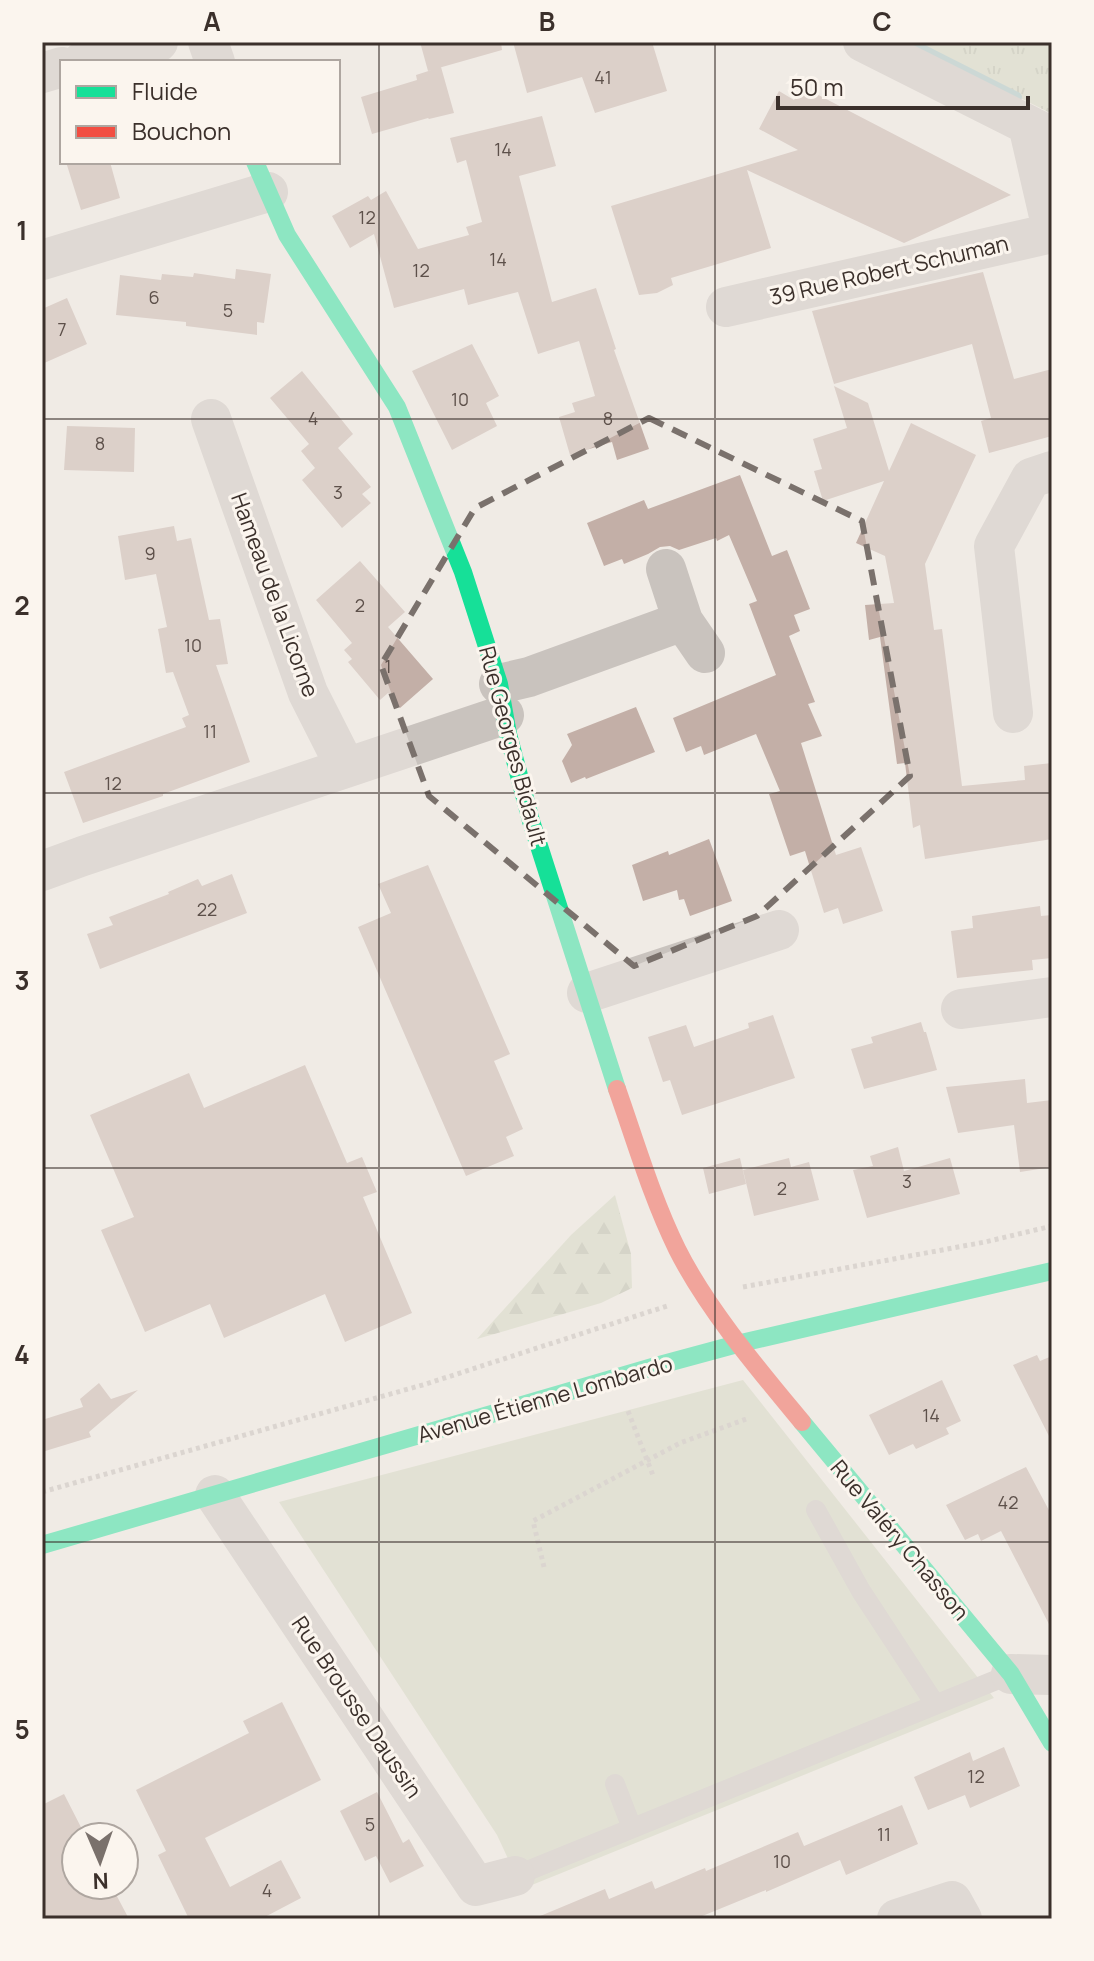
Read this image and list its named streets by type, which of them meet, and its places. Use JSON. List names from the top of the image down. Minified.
{"streets":{"street":["39 Rue Robert Schuman","Hameau de la Licorne","Rue Georges Bidault","Avenue Étienne Lombardo","Rue Valéry Chasson","Rue Brousse Daussin"]},"crossings":[["Rue Georges Bidault","Avenue Étienne Lombardo"],["Rue Georges Bidault","Rue Valéry Chasson"],["Avenue Étienne Lombardo","Rue Valéry Chasson"],["Avenue Étienne Lombardo","Rue Brousse Daussin"]],"house_numbers":["41","14","12","14","12","6","5","7","10","4","8","8","3","9","2","10","1","11","12","22","3","2","14","42","12","5","11","10","4"],"legend":["Fluide","Bouchon"],"scale_bar":"50 m","north":"bottom","grid":{"columns":["A","B","C"],"rows":["1","2","3","4","5"]}}
